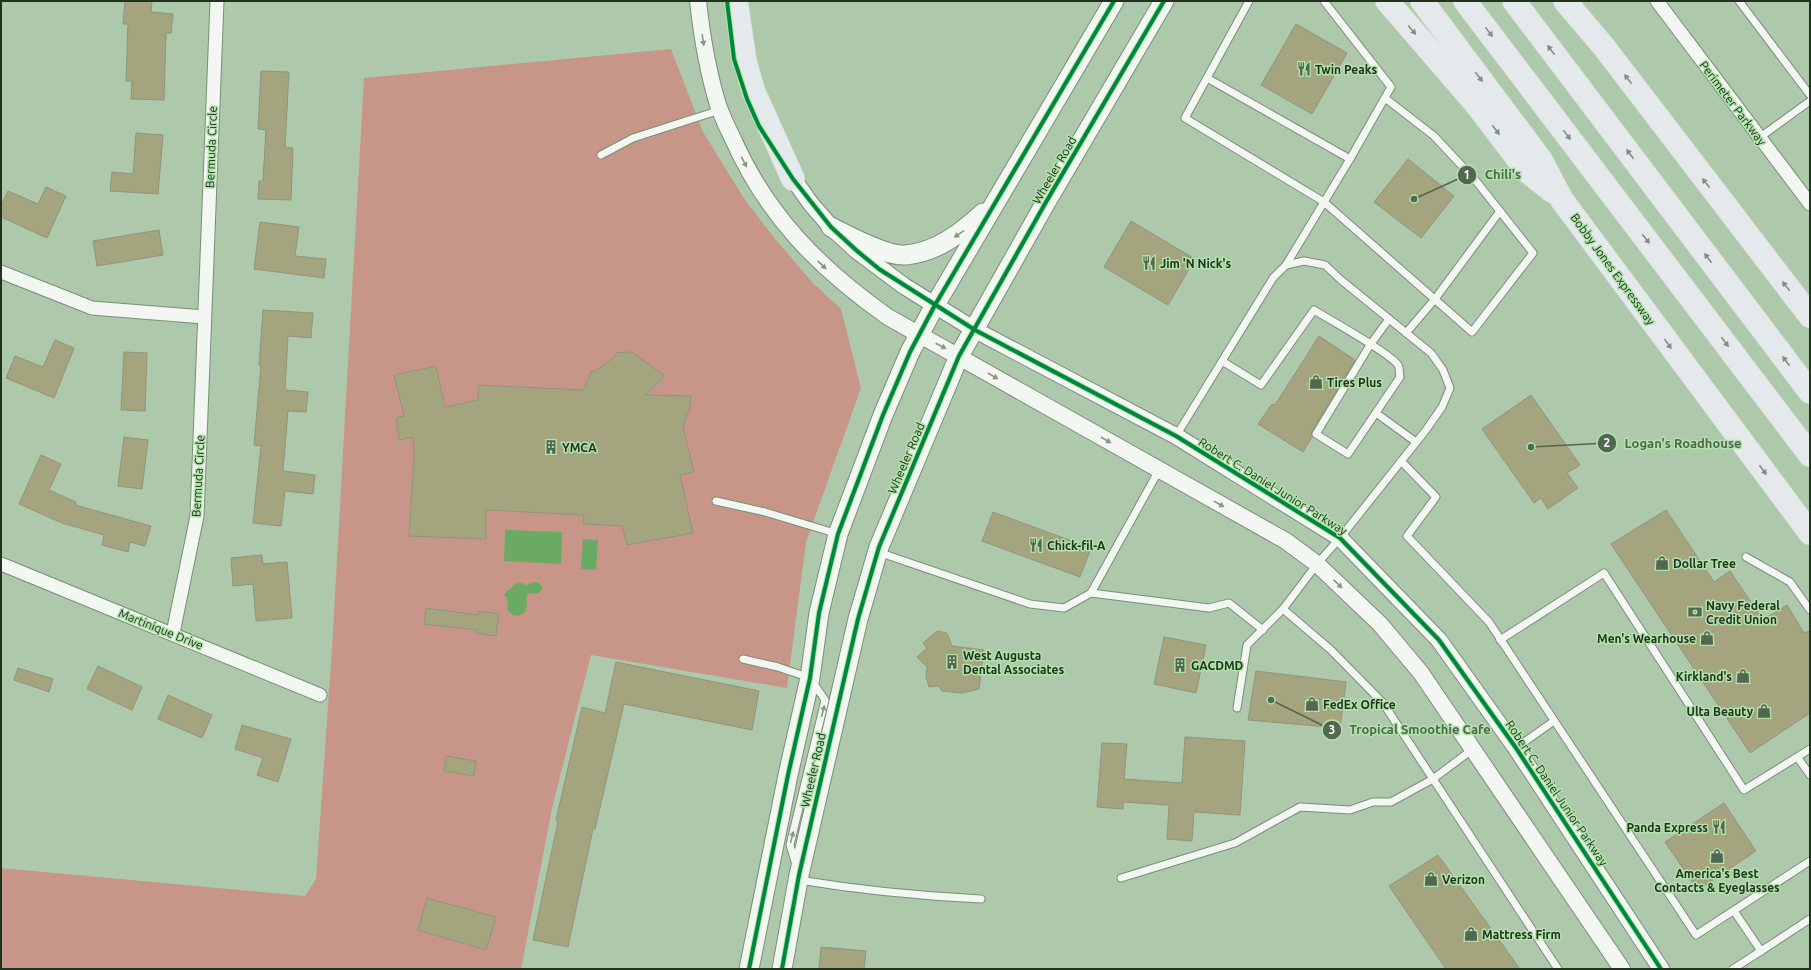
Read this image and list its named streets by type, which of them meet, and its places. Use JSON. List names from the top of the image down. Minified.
{"streets":{"highway":["Bobby Jones Expressway"],"main road":["Wheeler Road"],"street":["Perimeter Parkway","Bermuda Circle","Robert C. Daniel Junior Parkway","Martinique Drive"]},"crossings":[["Bermuda Circle","Martinique Drive"],["Wheeler Road","Robert C. Daniel Junior Parkway"]],"places":{"restaurant":["Twin Peaks","Jim 'N Nick's","Chick-fil-A","Panda Express"],"other":["Chili's","Logan's Roadhouse","Tropical Smoothie Cafe"],"shop":["Tires Plus","Dollar Tree","Men's Wearhouse","Kirkland's","FedEx Office","Ulta Beauty","America's Best Contacts & Eyeglasses","Verizon","Mattress Firm"],"building":["YMCA","West Augusta Dental Associates","GACDMD"],"bank":["Navy Federal Credit Union"]}}
